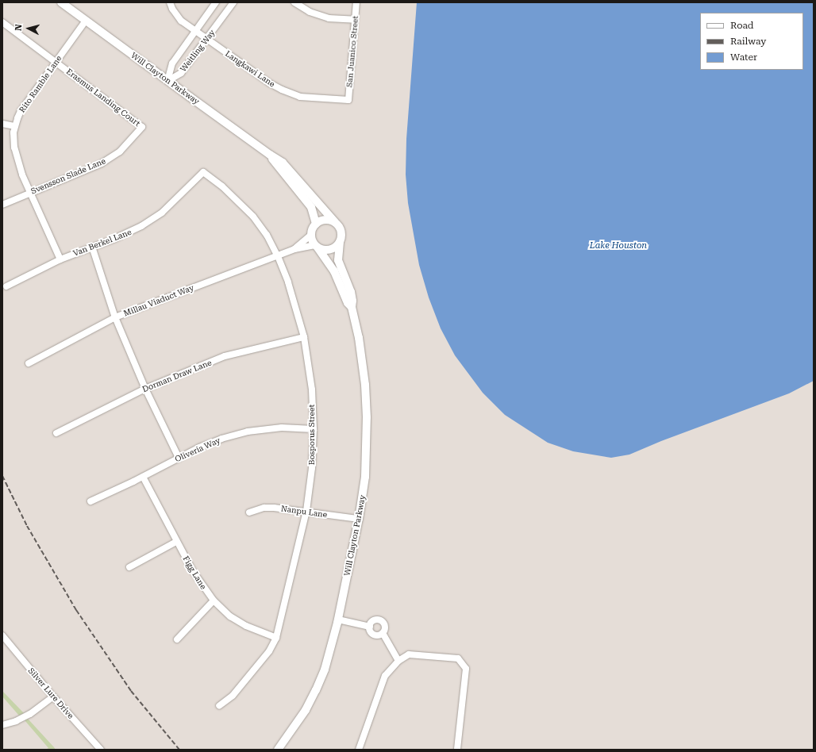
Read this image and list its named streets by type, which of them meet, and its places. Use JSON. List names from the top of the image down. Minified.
{"streets":{"street":["Weitling Way","San Juanico Street","Langkawi Lane","Will Clayton Parkway","Rito Ramble Lane","Erasmus Landing Court","Svensson Slade Lane","Van Berkel Lane","Millau Viaduct Way","Dorman Draw Lane","Bosporus Street","Oliveria Way","Nanpu Lane","Figg Lane","Silver Lure Drive"]},"crossings":[["Weitling Way","Langkawi Lane"],["Weitling Way","Will Clayton Parkway"],["San Juanico Street","Langkawi Lane"],["Will Clayton Parkway","Rito Ramble Lane"],["Will Clayton Parkway","Millau Viaduct Way"],["Will Clayton Parkway","Nanpu Lane"],["Rito Ramble Lane","Erasmus Landing Court"],["Rito Ramble Lane","Svensson Slade Lane"],["Rito Ramble Lane","Van Berkel Lane"],["Erasmus Landing Court","Svensson Slade Lane"],["Van Berkel Lane","Bosporus Street"],["Millau Viaduct Way","Bosporus Street"],["Dorman Draw Lane","Bosporus Street"],["Bosporus Street","Oliveria Way"],["Bosporus Street","Nanpu Lane"],["Bosporus Street","Figg Lane"],["Oliveria Way","Figg Lane"]],"water":["Lake Houston"],"legend":["Road","Railway","Water"],"north":"left"}
